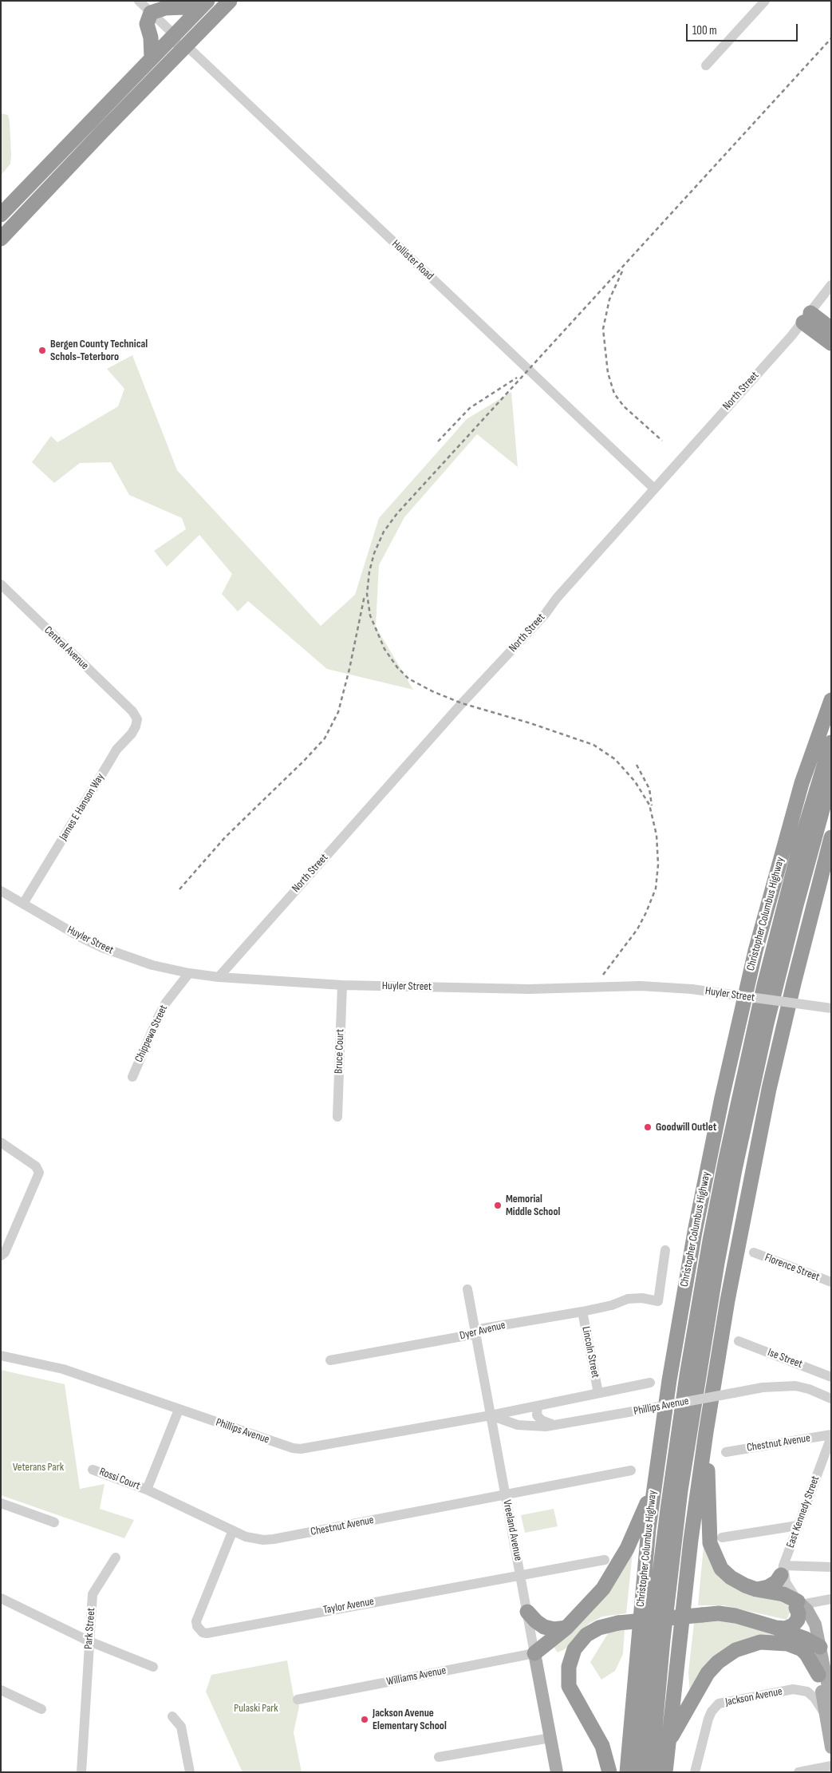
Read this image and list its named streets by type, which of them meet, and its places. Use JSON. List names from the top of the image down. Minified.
{"streets":{"highway":["Christopher Columbus Highway"],"main road":["Vreeland Avenue"],"street":["Hollister Road","North Street","Central Avenue","James E Hanson Way","Huyler Street","Chippewa Street","Bruce Court","Florence Street","Dyer Avenue","Lincoln Street","Ise Street","Phillips Avenue","Chestnut Avenue","Rossi Court","East Kennedy Street","Taylor Avenue","Park Street","Williams Avenue","Jackson Avenue"]},"crossings":[["Hollister Road","North Street"],["North Street","Huyler Street"],["Central Avenue","James E Hanson Way"],["James E Hanson Way","Huyler Street"],["Huyler Street","Chippewa Street"],["Huyler Street","Bruce Court"],["Dyer Avenue","Lincoln Street"],["Dyer Avenue","Vreeland Avenue"],["Lincoln Street","Phillips Avenue"],["Phillips Avenue","Vreeland Avenue"],["Chestnut Avenue","Rossi Court"],["Chestnut Avenue","East Kennedy Street"],["Chestnut Avenue","Vreeland Avenue"],["Chestnut Avenue","Taylor Avenue"],["Vreeland Avenue","Taylor Avenue"],["Vreeland Avenue","Williams Avenue"]],"parks":["Veterans Park","Pulaski Park"],"places":["Bergen County Technical Schols-Teterboro","Goodwill Outlet","Memorial Middle School","Jackson Avenue Elementary School"],"scale_bar":"100 m"}
